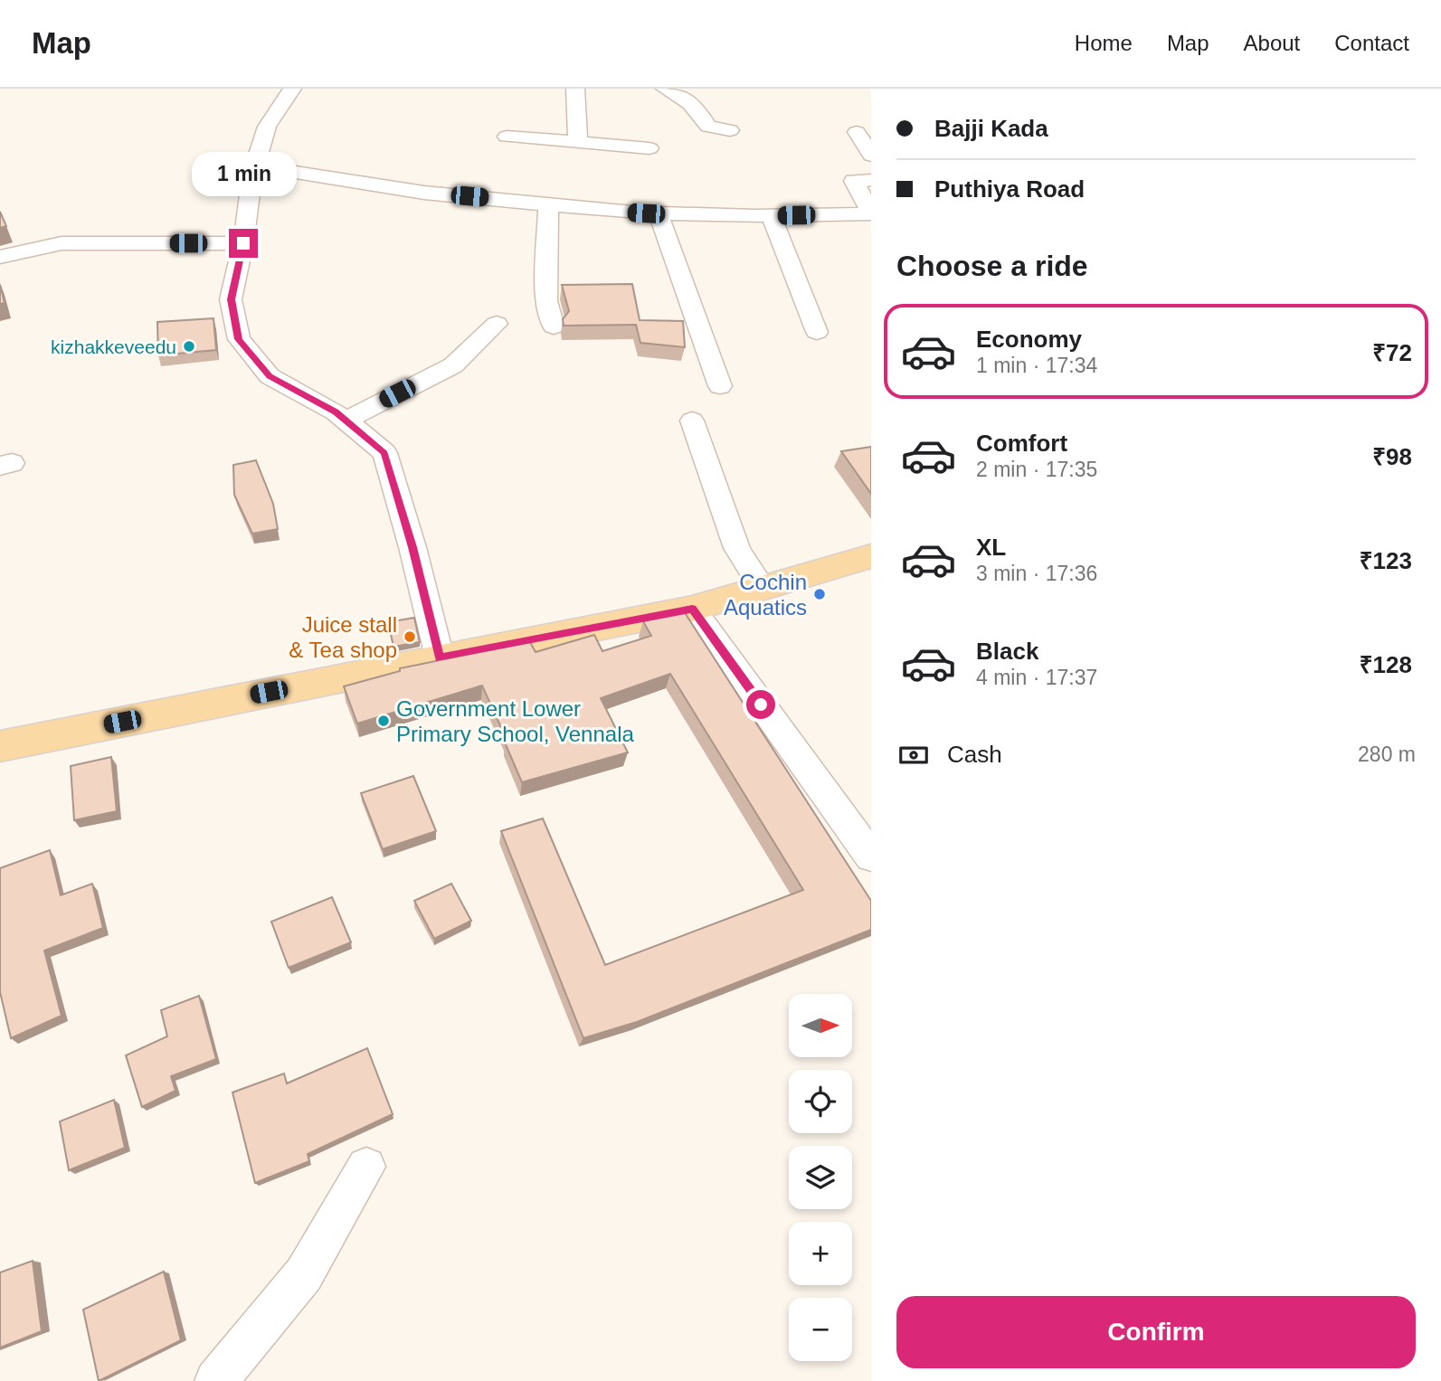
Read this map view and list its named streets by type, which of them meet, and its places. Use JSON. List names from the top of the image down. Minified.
{"places":["kizhakkeveedu","Cochin Aquatics","Juice stall & Tea shop","Government Lower Primary School, Vennala"],"north":"right","page":{"header":"Map","nav":["Home","Map","About","Contact"],"banner":["Bajji Kada","Puthiya Road"],"bubble":"1 min","heading":"Choose a ride","list":[{"name":"Economy","note":"1 min · 17:34","value":"₹72"},{"name":"Comfort","note":"2 min · 17:35","value":"₹98"},{"name":"XL","note":"3 min · 17:36","value":"₹123"},{"name":"Black","note":"4 min · 17:37","value":"₹128"}],"pay":["Cash","280 m"],"map_buttons":["+","−"],"buttons":"Confirm"}}
